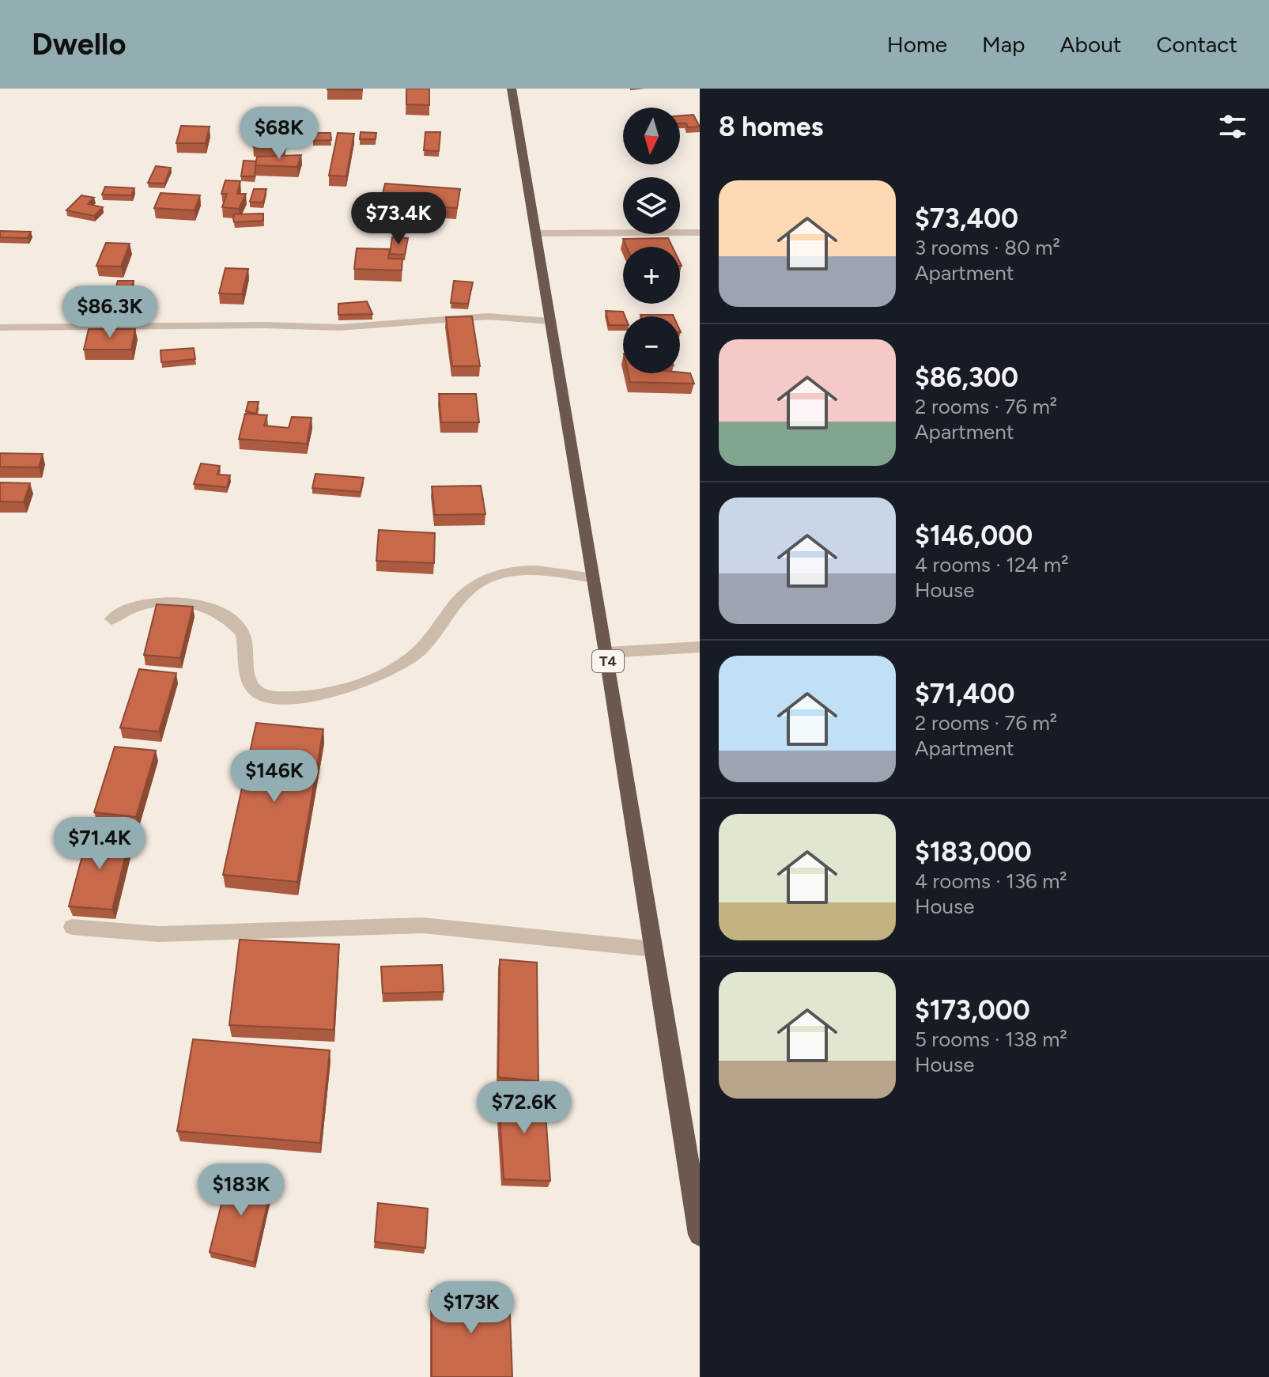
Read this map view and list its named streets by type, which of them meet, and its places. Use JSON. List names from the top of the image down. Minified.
{"streets":{"highway":["T4"]},"north":"bottom","page":{"header":"Dwello","nav":["Home","Map","About","Contact"],"heading":"8 homes","price":["$68K","$73.4K","$86.3K","$146K","$71.4K","$72.6K","$183K","$173K"],"map_buttons":["+","−"],"list":[{"name":"$73,400","note":"3 rooms · 80 m² · Apartment"},{"name":"$86,300","note":"2 rooms · 76 m² · Apartment"},{"name":"$146,000","note":"4 rooms · 124 m² · House"},{"name":"$71,400","note":"2 rooms · 76 m² · Apartment"},{"name":"$183,000","note":"4 rooms · 136 m² · House"},{"name":"$173,000","note":"5 rooms · 138 m² · House"}]}}
